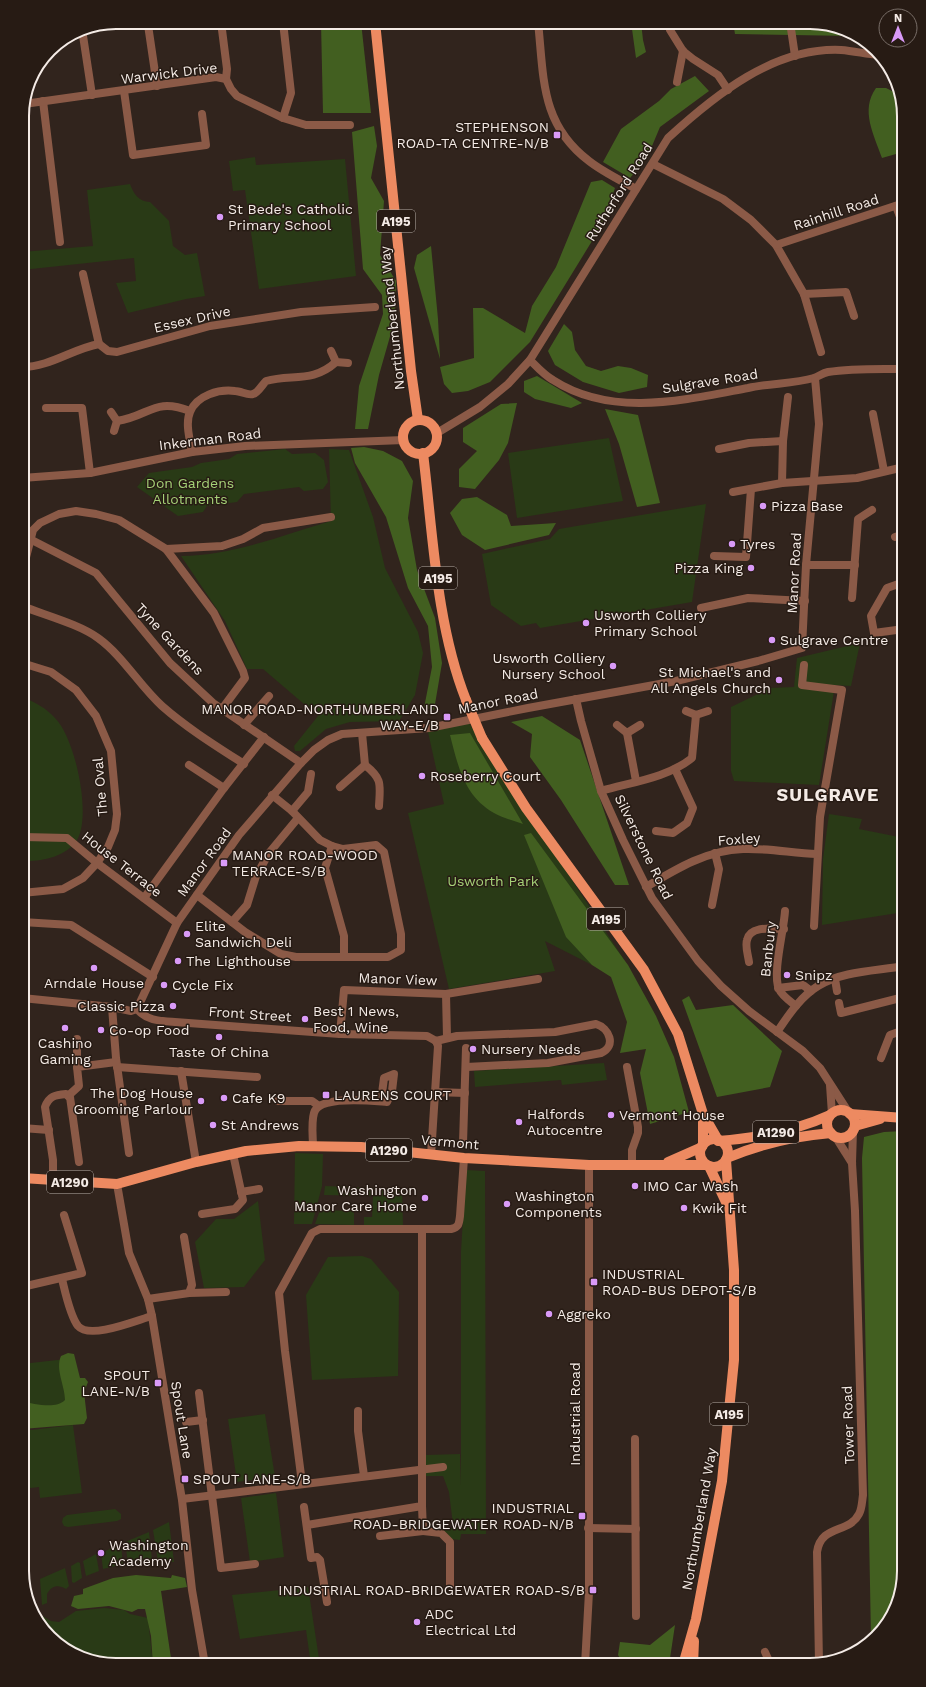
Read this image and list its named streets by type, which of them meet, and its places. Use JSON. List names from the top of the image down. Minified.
{"streets":{"main road":["A195","Northumberland Way","A1290","Vermont"],"street":["Warwick Drive","Rutherford Road","Rainhill Road","Essex Drive","Sulgrave Road","Inkerman Road","Manor Road","Tyne Gardens","The Oval","Foxley","Silverstone Road","House Terrace","Banbury","Manor View","Front Street","Industrial Road","Spout Lane","Tower Road"]},"crossings":[["Rutherford Road","A195"],["Rutherford Road","Northumberland Way"],["Rutherford Road","Sulgrave Road"],["Rutherford Road","Inkerman Road"],["A195","Northumberland Way"],["A195","Inkerman Road"],["A195","A1290"],["A195","Vermont"],["Northumberland Way","Inkerman Road"],["Northumberland Way","A1290"],["Northumberland Way","Vermont"],["Sulgrave Road","Manor Road"],["Manor Road","Tyne Gardens"],["Manor Road","Silverstone Road"],["Manor Road","House Terrace"],["Manor Road","Front Street"],["The Oval","House Terrace"],["Foxley","Silverstone Road"],["Silverstone Road","A1290"],["Silverstone Road","Tower Road"],["Manor View","Front Street"],["A1290","Vermont"],["A1290","Tower Road"],["Vermont","Industrial Road"],["Vermont","Spout Lane"]],"districts":["SULGRAVE"],"parks":["Don Gardens Allotments","Usworth Park"],"places":{"transit":["STEPHENSON ROAD-TA CENTRE-N/B","MANOR ROAD-NORTHUMBERLAND WAY-E/B","MANOR ROAD-WOOD TERRACE-S/B","LAURENS COURT","INDUSTRIAL ROAD-BUS DEPOT-S/B","SPOUT LANE-N/B","SPOUT LANE-S/B","INDUSTRIAL ROAD-BRIDGEWATER ROAD-N/B","INDUSTRIAL ROAD-BRIDGEWATER ROAD-S/B"],"other":["St Bede's Catholic Primary School","Pizza Base","Tyres","Pizza King","Usworth Colliery Primary School","Sulgrave Centre","Usworth Colliery Nursery School","St Michael's and All Angels Church","Roseberry Court","Elite Sandwich Deli","The Lighthouse","Arndale House","Snipz","Cycle Fix","Classic Pizza","Best 1 News, Food, Wine","Cashino Gaming","Co-op Food","Taste Of China","Nursery Needs","Cafe K9","The Dog House Grooming Parlour","Vermont House","Halfords Autocentre","St Andrews","IMO Car Wash","Washington Manor Care Home","Washington Components","Kwik Fit","Aggreko","Washington Academy","ADC Electrical Ltd"]},"north":"top"}
